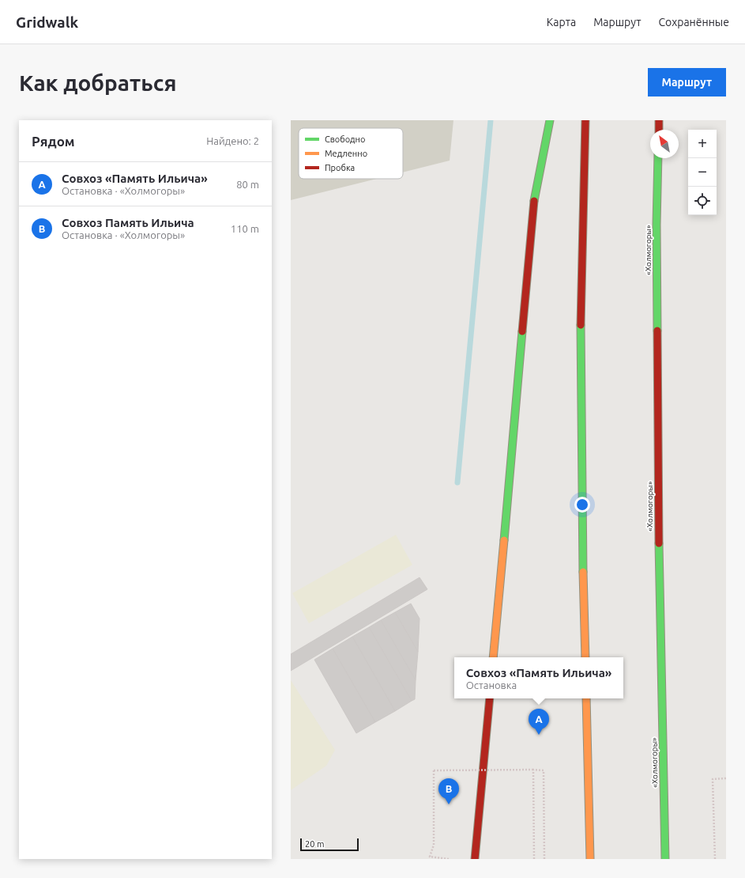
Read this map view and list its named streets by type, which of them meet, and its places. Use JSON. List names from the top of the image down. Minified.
{"streets":{"main road":["«Холмогоры»"]},"legend":["Свободно","Медленно","Пробка"],"scale_bar":"20 m","north":"top left","page":{"header":"Gridwalk","nav":["Карта","Маршрут","Сохранённые"],"buttons":"Маршрут","title":"Как добраться","heading":["Рядом","Найдено: 2"],"map_buttons":["+","−"],"list":[{"mark":"A","name":"Совхоз «Память Ильича»","note":"Остановка · «Холмогоры»","value":"80 m"},{"mark":"B","name":"Совхоз Память Ильича","note":"Остановка · «Холмогоры»","value":"110 m"}],"popup":["Совхоз «Память Ильича»","Остановка"],"pins":["A","B"],"scale":"20 m"}}
